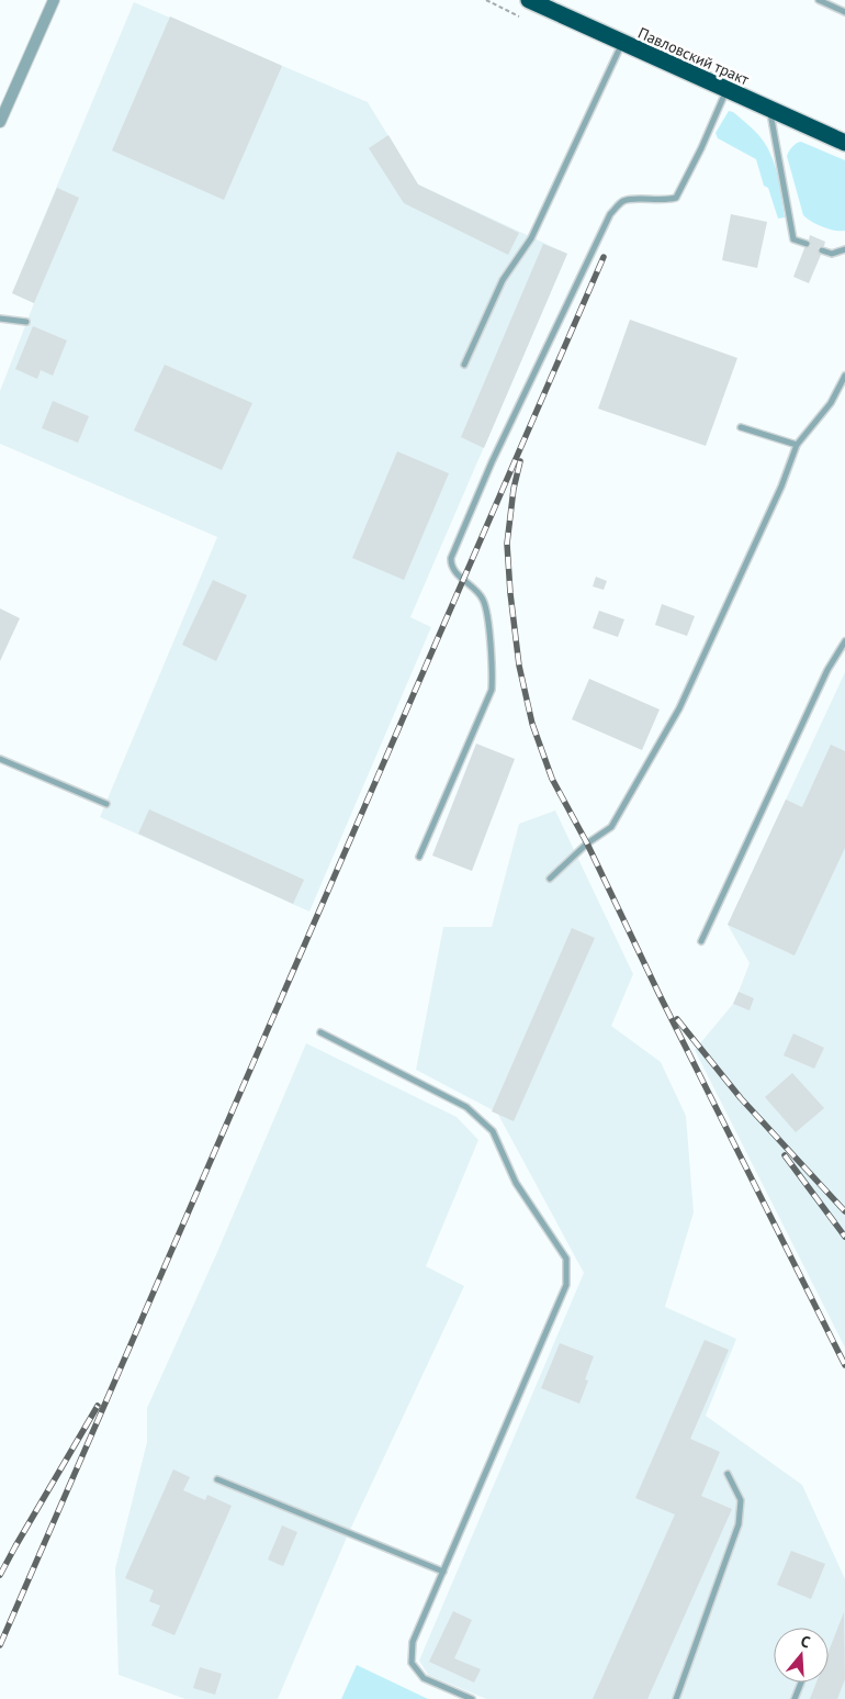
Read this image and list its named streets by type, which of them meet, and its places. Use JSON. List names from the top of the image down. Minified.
{"streets":{"highway":["Павловский тракт"]},"north":"top"}
